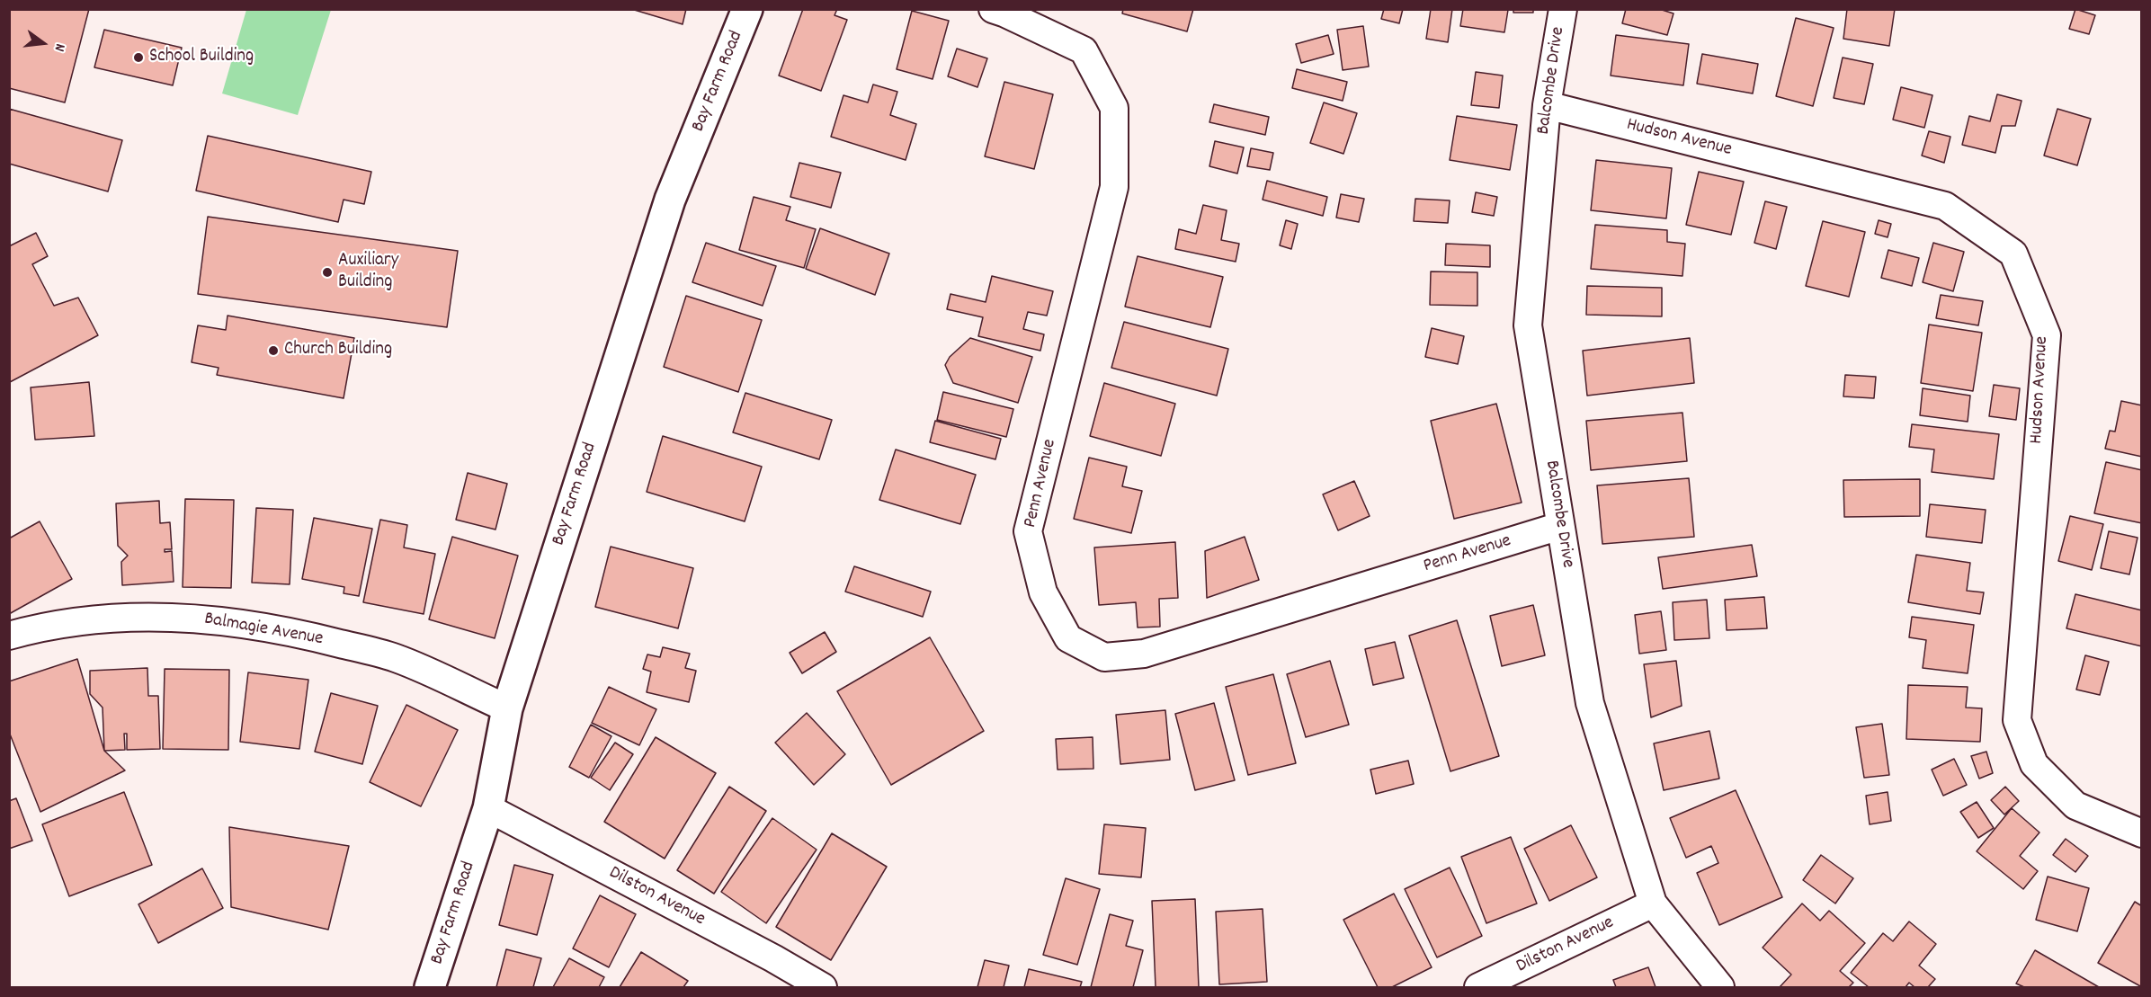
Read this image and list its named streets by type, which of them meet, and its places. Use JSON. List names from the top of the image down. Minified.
{"streets":{"street":["Balcombe Drive","Bay Farm Road","Hudson Avenue","Penn Avenue","Balmagie Avenue","Dilston Avenue"]},"crossings":[["Balcombe Drive","Hudson Avenue"],["Balcombe Drive","Penn Avenue"],["Balcombe Drive","Dilston Avenue"],["Bay Farm Road","Balmagie Avenue"],["Bay Farm Road","Dilston Avenue"]],"places":["School Building","Auxiliary Building","Church Building"],"north":"right"}
